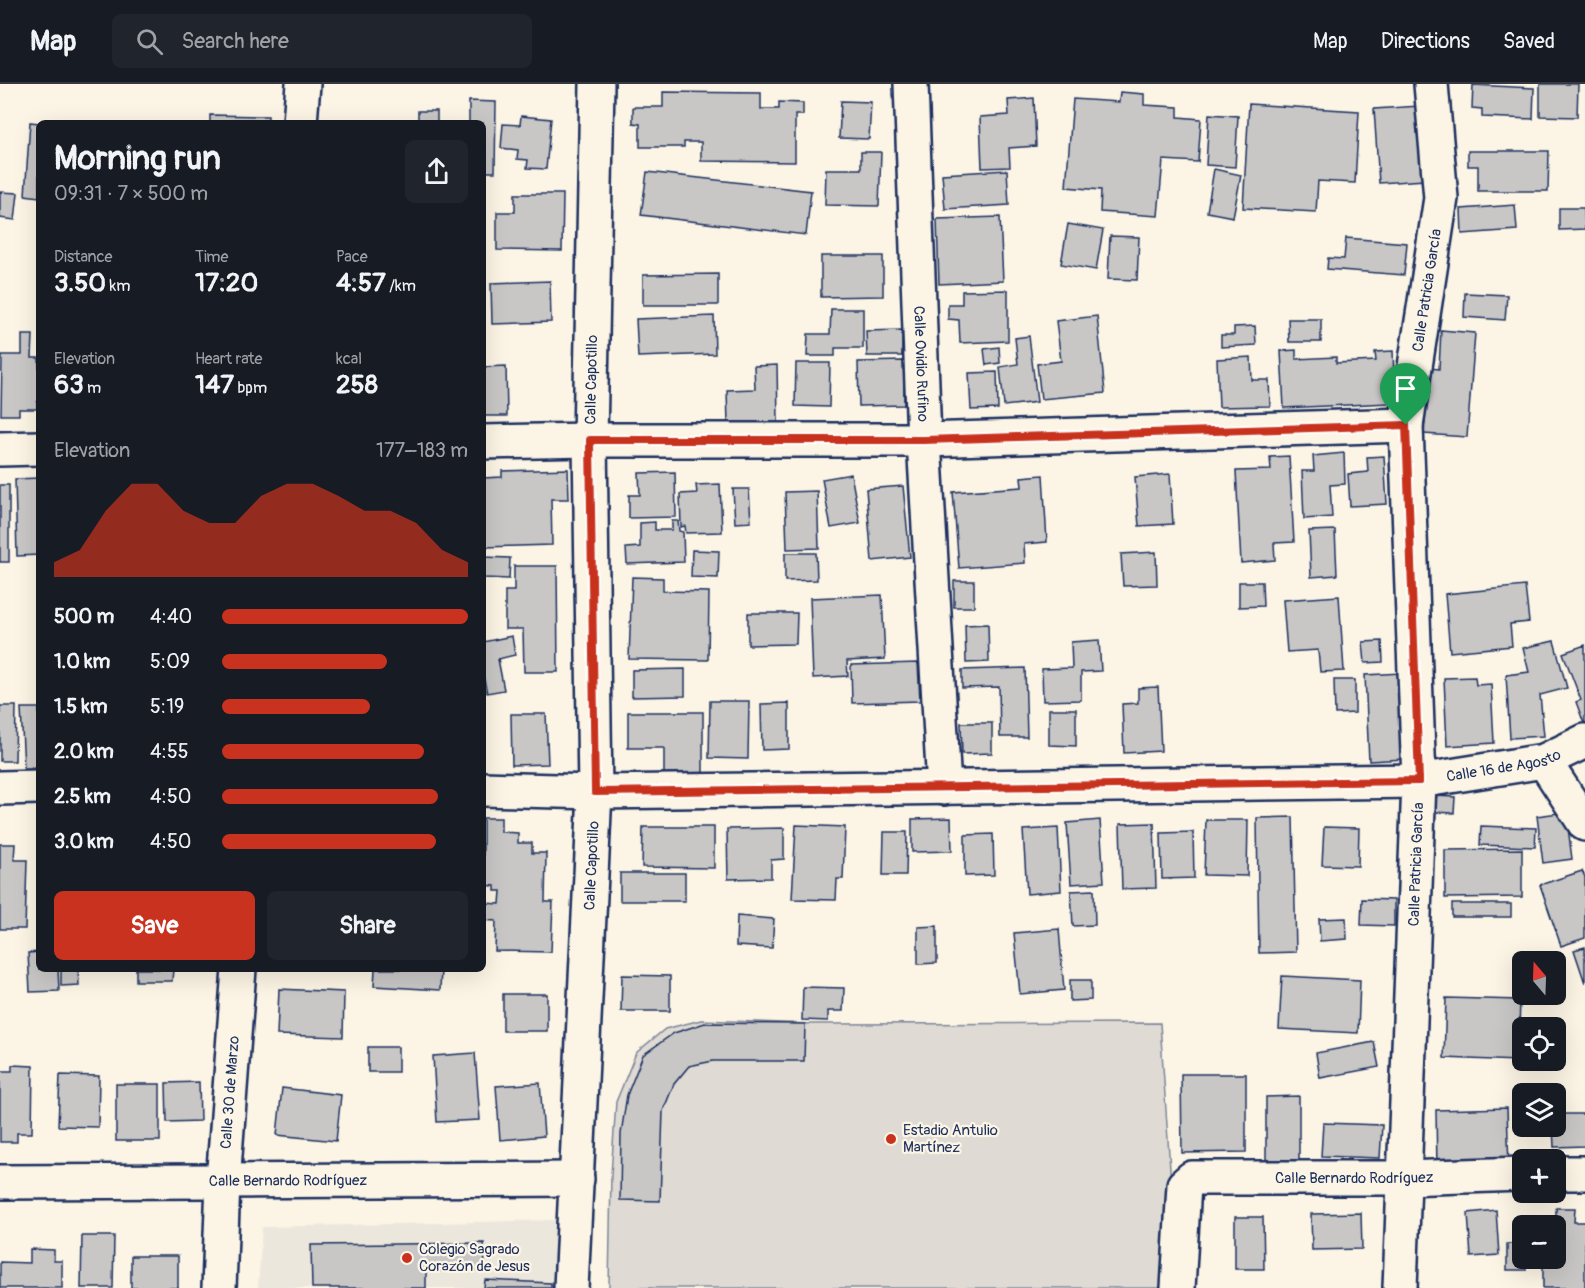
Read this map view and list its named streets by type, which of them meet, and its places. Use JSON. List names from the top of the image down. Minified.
{"streets":{"street":["Calle Patricia García","Calle Ovidio Rufino","Calle Capotillo","Calle 16 de Agosto","Calle 30 de Marzo","Calle Bernardo Rodríguez"]},"crossings":[["Calle Patricia García","Calle 16 de Agosto"],["Calle Patricia García","Calle Bernardo Rodríguez"],["Calle Ovidio Rufino","Calle 16 de Agosto"],["Calle Capotillo","Calle 16 de Agosto"],["Calle Capotillo","Calle Bernardo Rodríguez"],["Calle 30 de Marzo","Calle Bernardo Rodríguez"]],"places":["Estadio Antulio Martínez","Colegio Sagrado Corazón de Jesus"],"north":"top","page":{"header":"Map","search":"Search here","nav":["Map","Directions","Saved"],"heading":["Morning run","09:31 · 7 × 500 m"],"stats":[["Distance","3.50 km"],["Time","17:20"],["Pace","4:57 /km"],["Elevation","63 m"],["Heart rate","147 bpm"],["kcal","258"]],"chart":["Elevation","177–183 m"],"list":[{"name":"500 m","note":"4:40"},{"name":"1.0 km","note":"5:09"},{"name":"1.5 km","note":"5:19"},{"name":"2.0 km","note":"4:55"},{"name":"2.5 km","note":"4:50"},{"name":"3.0 km","note":"4:50"}],"buttons":["Save","Share"],"map_buttons":["+","−"]}}
